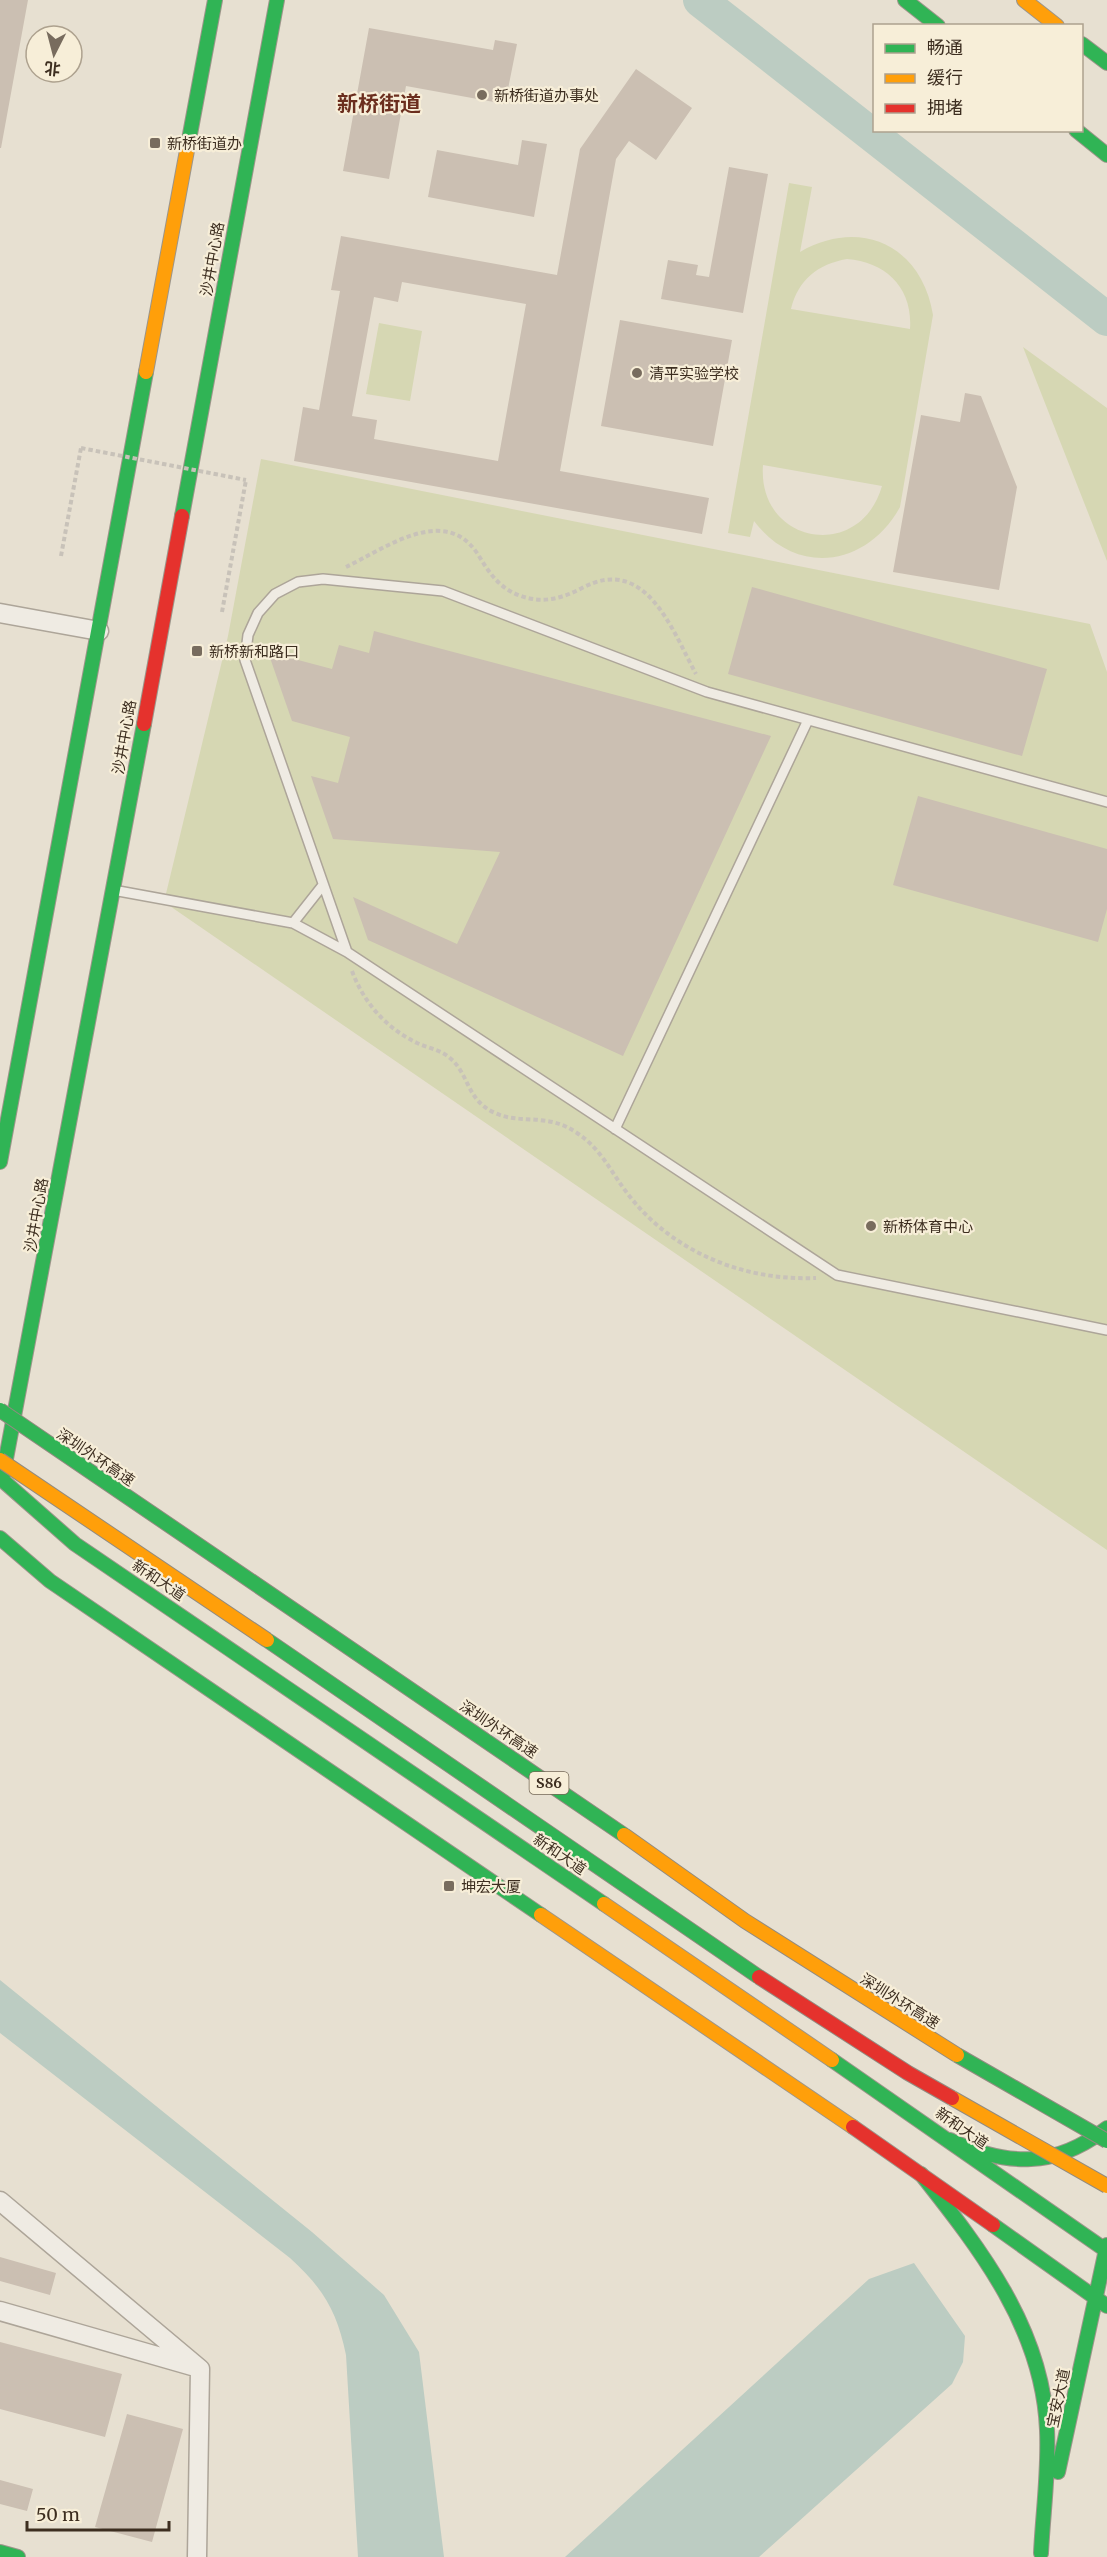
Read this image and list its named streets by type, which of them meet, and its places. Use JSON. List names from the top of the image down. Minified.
{"streets":{"main road":["沙井中心路","深圳外环高速","新和大道","S86","宝安大道"]},"crossings":[["沙井中心路","新和大道"],["新和大道","宝安大道"]],"districts":["新桥街道"],"places":{"other":["新桥街道办事处","清平实验学校","新桥体育中心"],"transit":["新桥街道办","新桥新和路口","坤宏大厦"]},"legend":["畅通","缓行","拥堵"],"scale_bar":"50 m","north":"bottom"}
